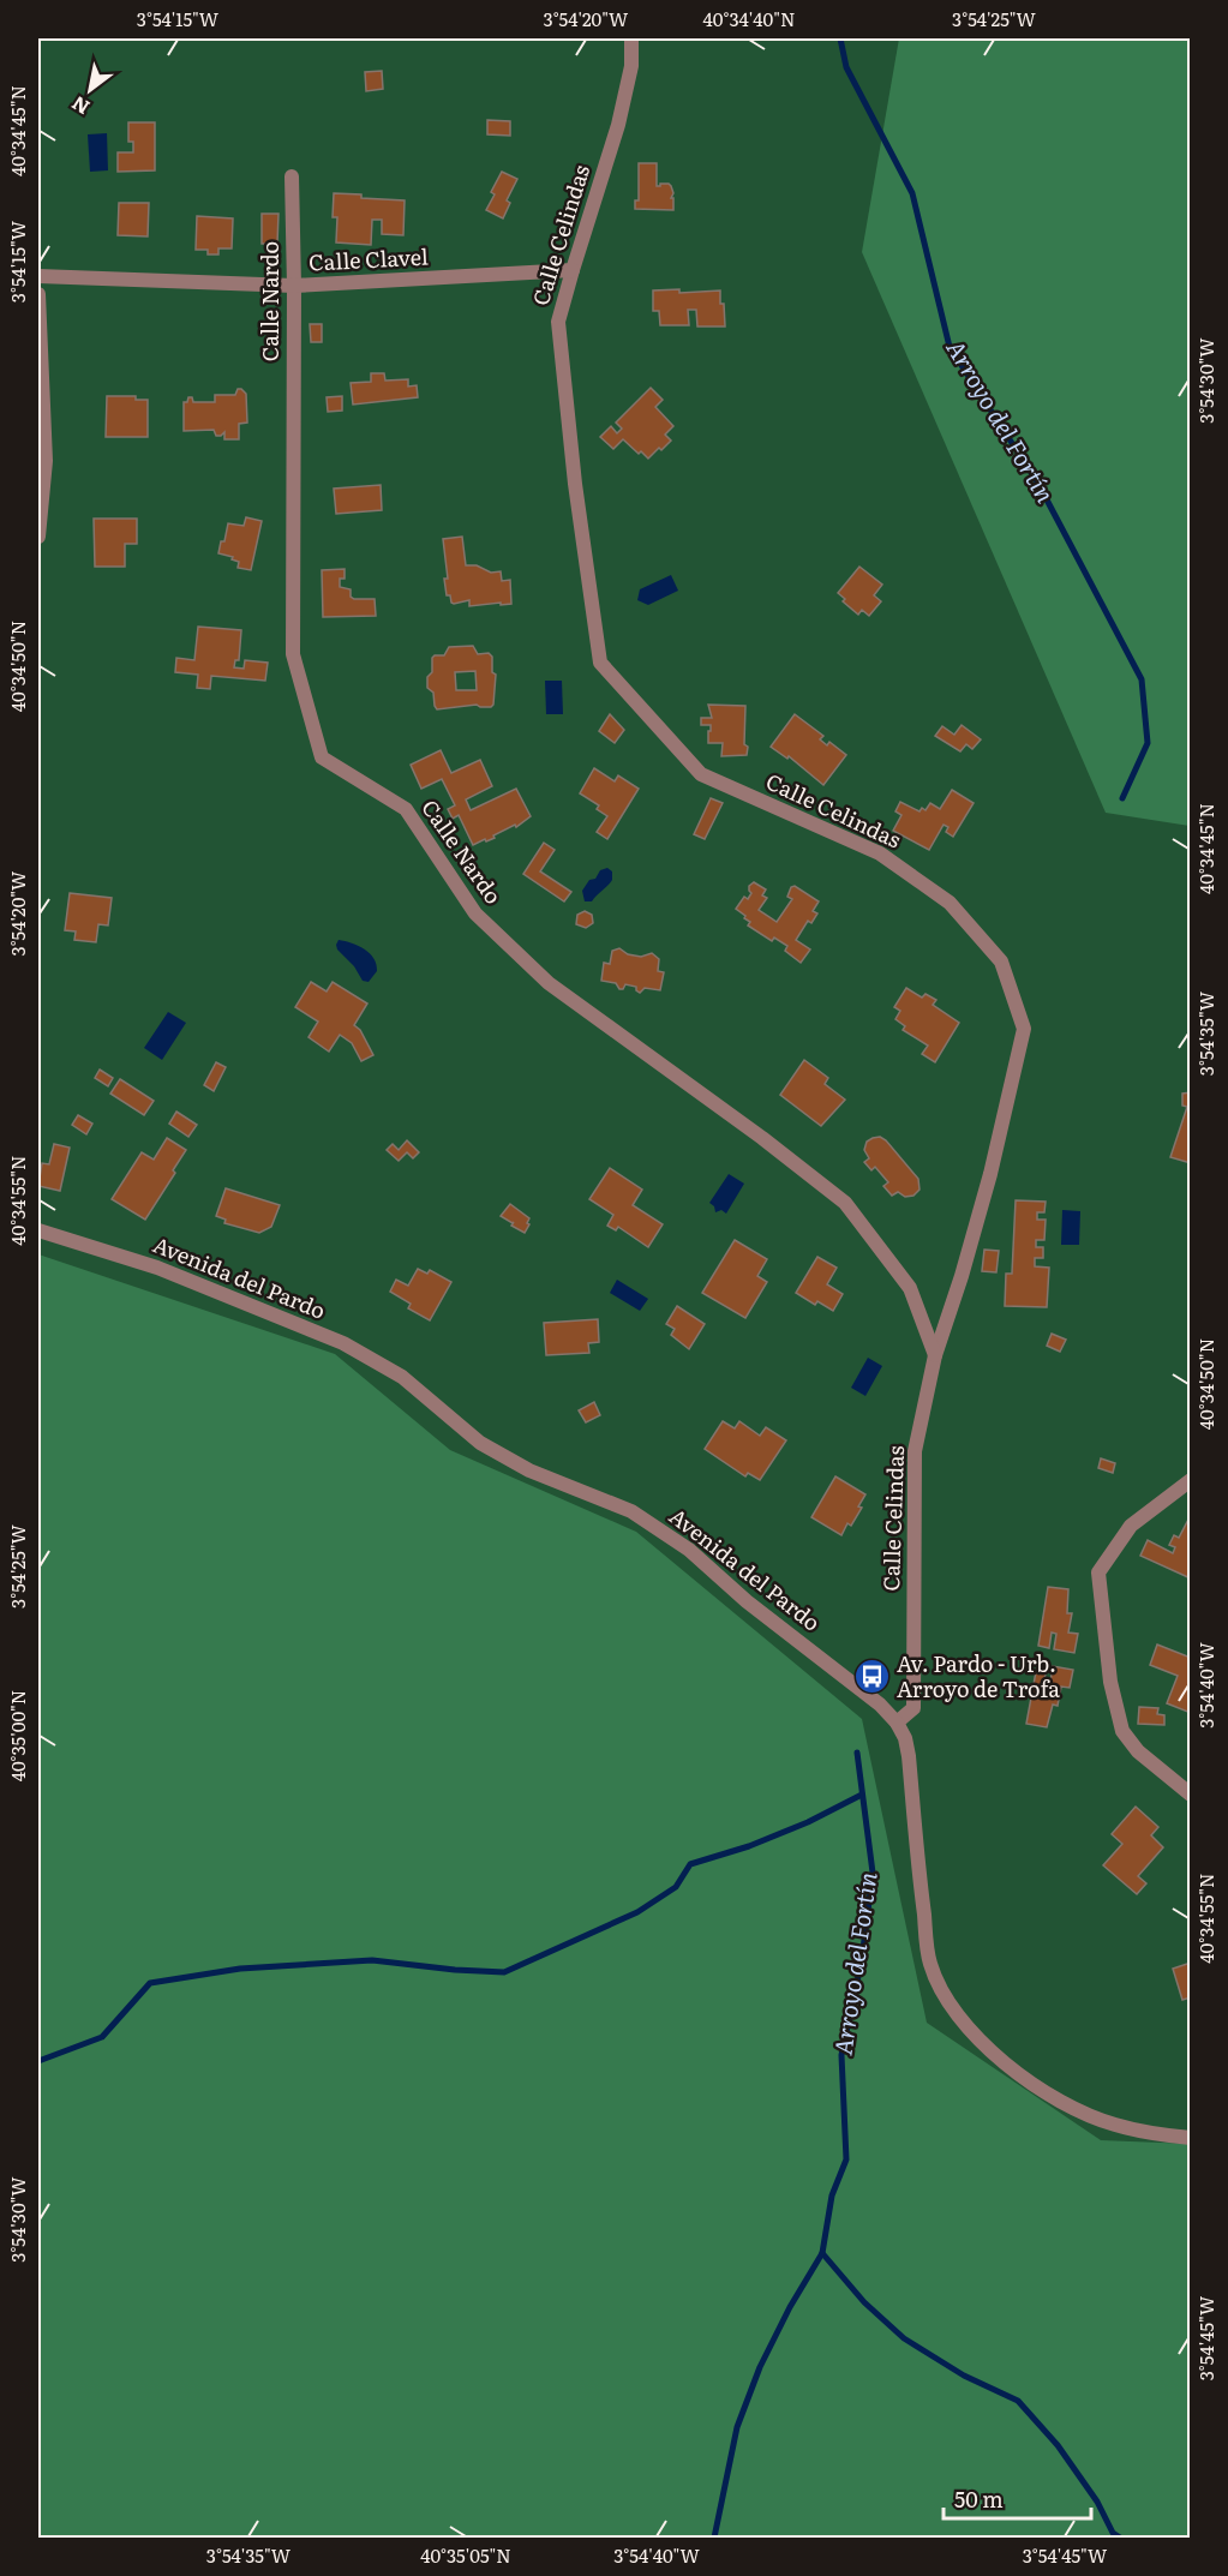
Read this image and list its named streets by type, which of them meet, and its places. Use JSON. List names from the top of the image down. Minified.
{"streets":{"street":["Calle Celindas","Calle Clavel","Calle Nardo","Avenida del Pardo"]},"crossings":[["Calle Celindas","Calle Clavel"],["Calle Celindas","Calle Nardo"],["Calle Celindas","Avenida del Pardo"],["Calle Clavel","Calle Nardo"]],"water":["Arroyo del Fortín"],"places":{"bus stop":["Av. Pardo - Urb. Arroyo de Trofa"]},"scale_bar":"50 m","north":"bottom left","coordinates":["3°54'15\"W","3°54'20\"W","40°34'40\"N","3°54'25\"W","40°34'45\"N","3°54'30\"W","40°34'50\"N","3°54'35\"W","40°34'55\"N","3°54'40\"W","40°35'00\"N","3°54'45\"W","40°35'05\"N"]}
